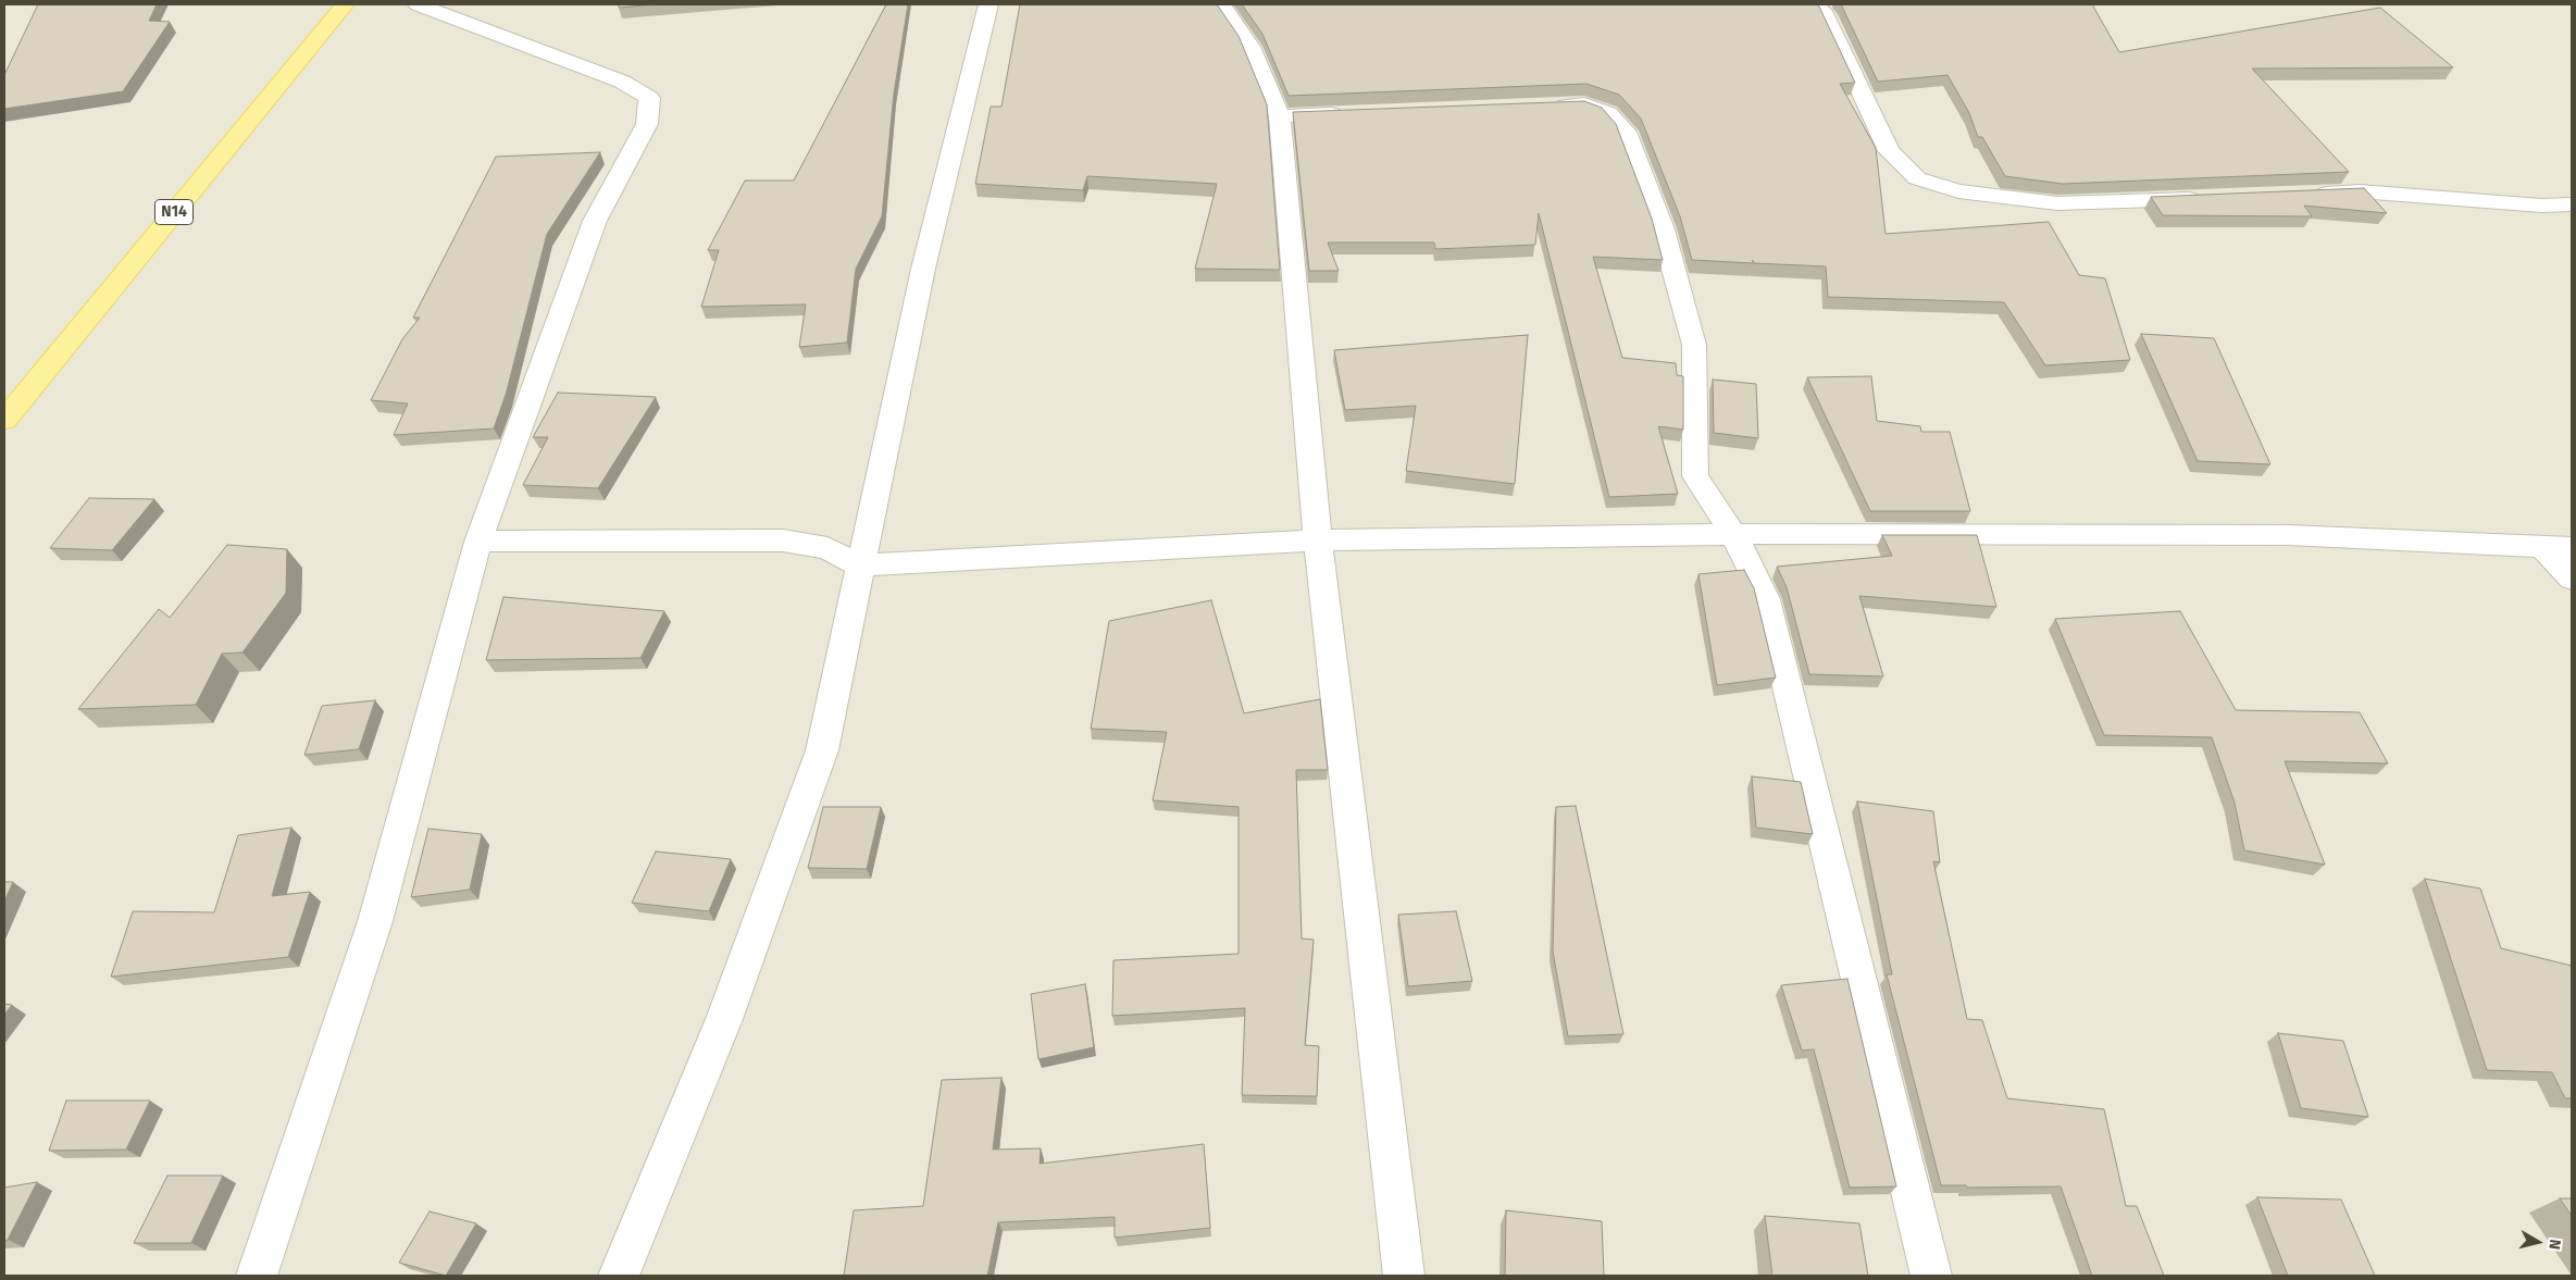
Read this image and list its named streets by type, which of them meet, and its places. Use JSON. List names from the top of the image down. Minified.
{"streets":{"main road":["N14"]},"north":"right"}
